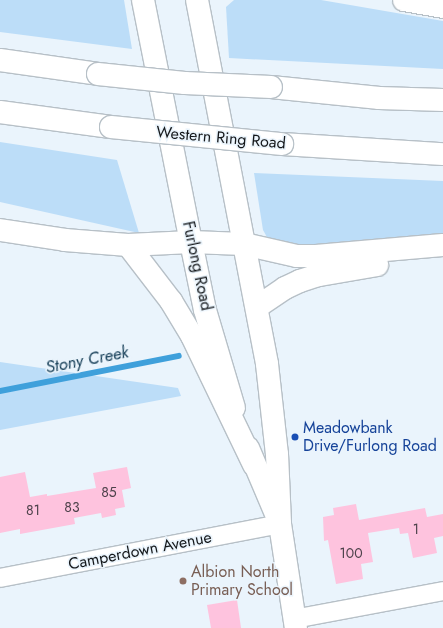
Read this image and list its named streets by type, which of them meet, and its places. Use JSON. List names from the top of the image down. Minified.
{"streets":{"main road":["Western Ring Road","Furlong Road"],"street":["Camperdown Avenue"]},"crossings":[["Furlong Road","Camperdown Avenue"]],"water":["Stony Creek"],"places":["Meadowbank Drive/Furlong Road","Albion North Primary School"],"house_numbers":["85","83","81","1","100"]}
